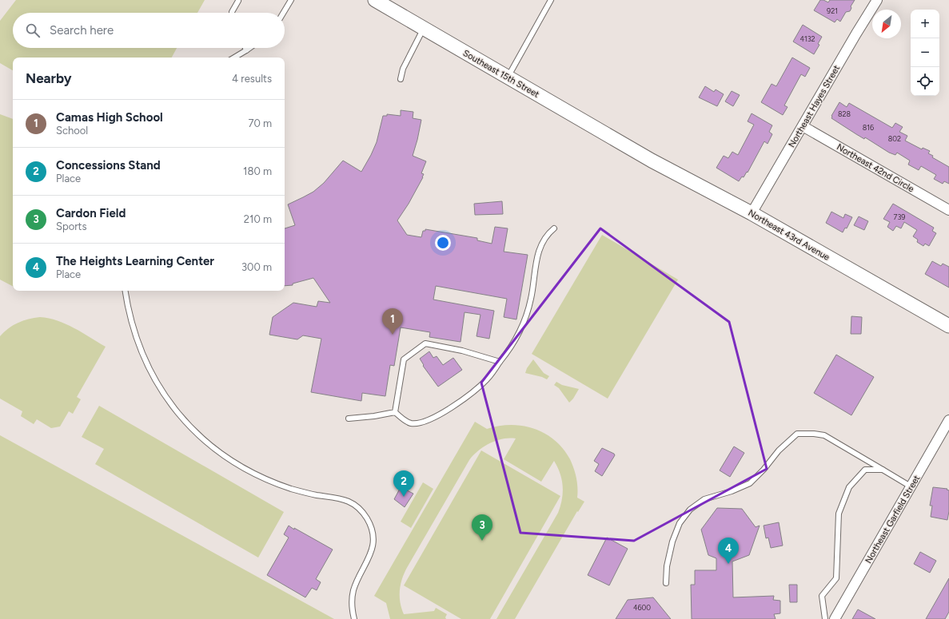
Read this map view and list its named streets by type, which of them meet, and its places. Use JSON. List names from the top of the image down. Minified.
{"streets":{"street":["Southeast 15th Street","Northeast Hayes Street","Northeast 42nd Circle","Northeast 43rd Avenue","Northeast Garfield Street"]},"crossings":[["Southeast 15th Street","Northeast 43rd Avenue"],["Northeast Hayes Street","Northeast 42nd Circle"],["Northeast Hayes Street","Northeast 43rd Avenue"]],"house_numbers":["921","4132","828","816","802","739","4600"],"north":"bottom left","page":{"map_buttons":["+","−"],"search":"Search here","heading":["Nearby","4 results"],"list":[{"mark":"1","name":"Camas High School","note":"School","value":"70 m"},{"mark":"2","name":"Concessions Stand","note":"Place","value":"180 m"},{"mark":"3","name":"Cardon Field","note":"Sports","value":"210 m"},{"mark":"4","name":"The Heights Learning Center","note":"Place","value":"300 m"}],"pins":["1","2","3","4"]}}
